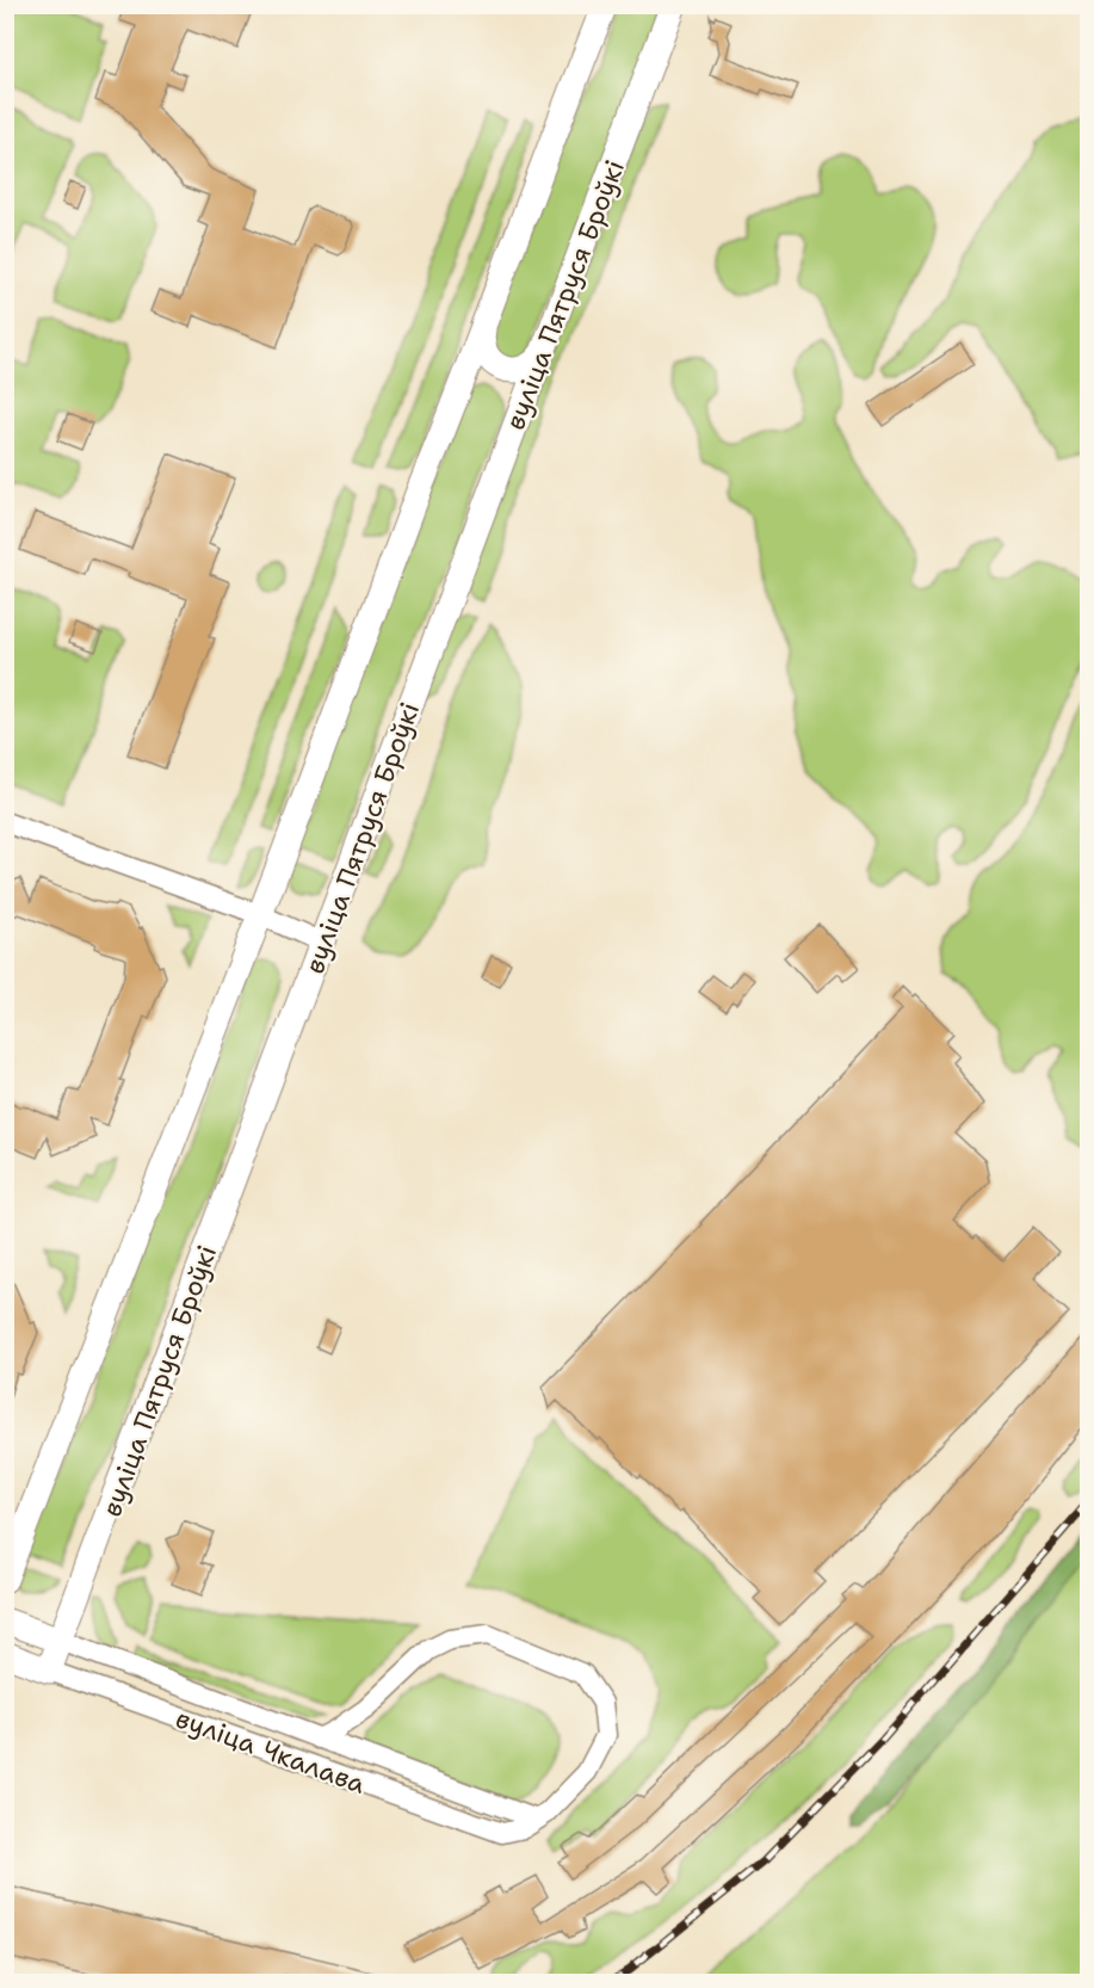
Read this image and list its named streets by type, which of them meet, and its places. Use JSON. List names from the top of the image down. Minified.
{"streets":{"main road":["вуліца Пятруся Броўкі","вуліца Чкалава"]},"crossings":[["вуліца Пятруся Броўкі","вуліца Чкалава"]]}
